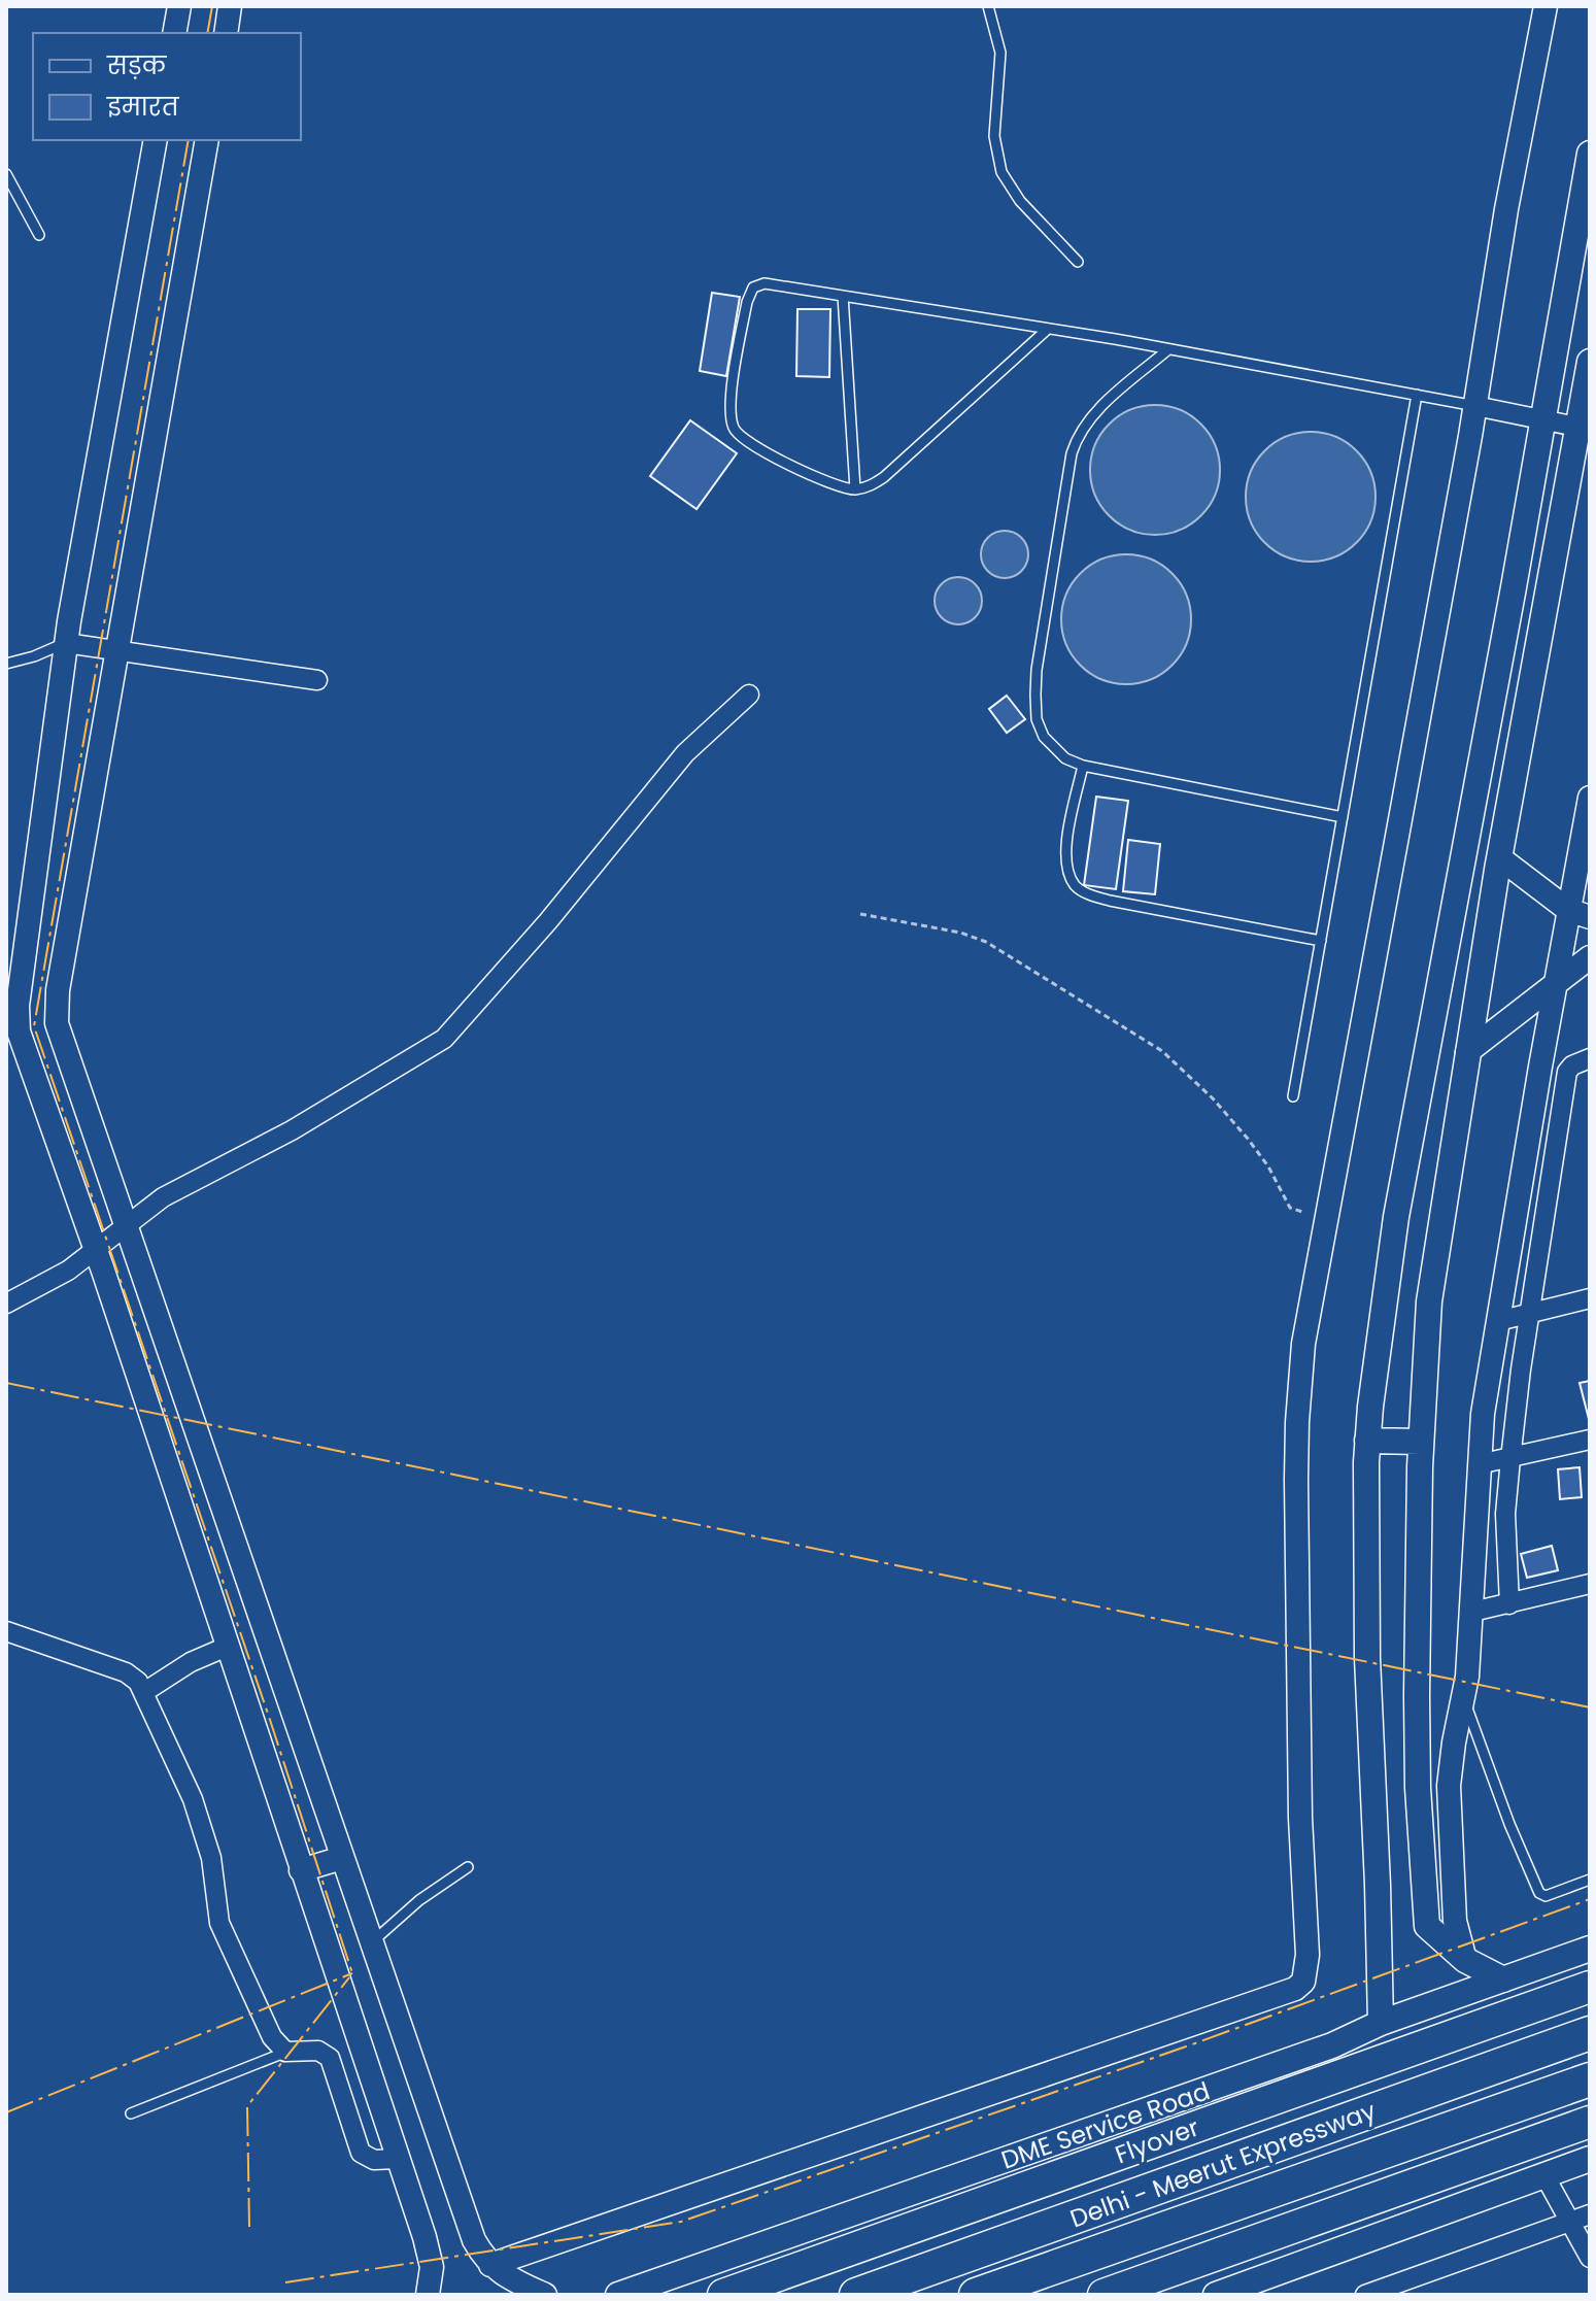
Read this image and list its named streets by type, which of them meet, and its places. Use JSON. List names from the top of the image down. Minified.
{"streets":{"highway":["Flyover","Delhi - Meerut Expressway"],"main road":["DME Service Road"]},"legend":["सड़क","इमारत"]}
